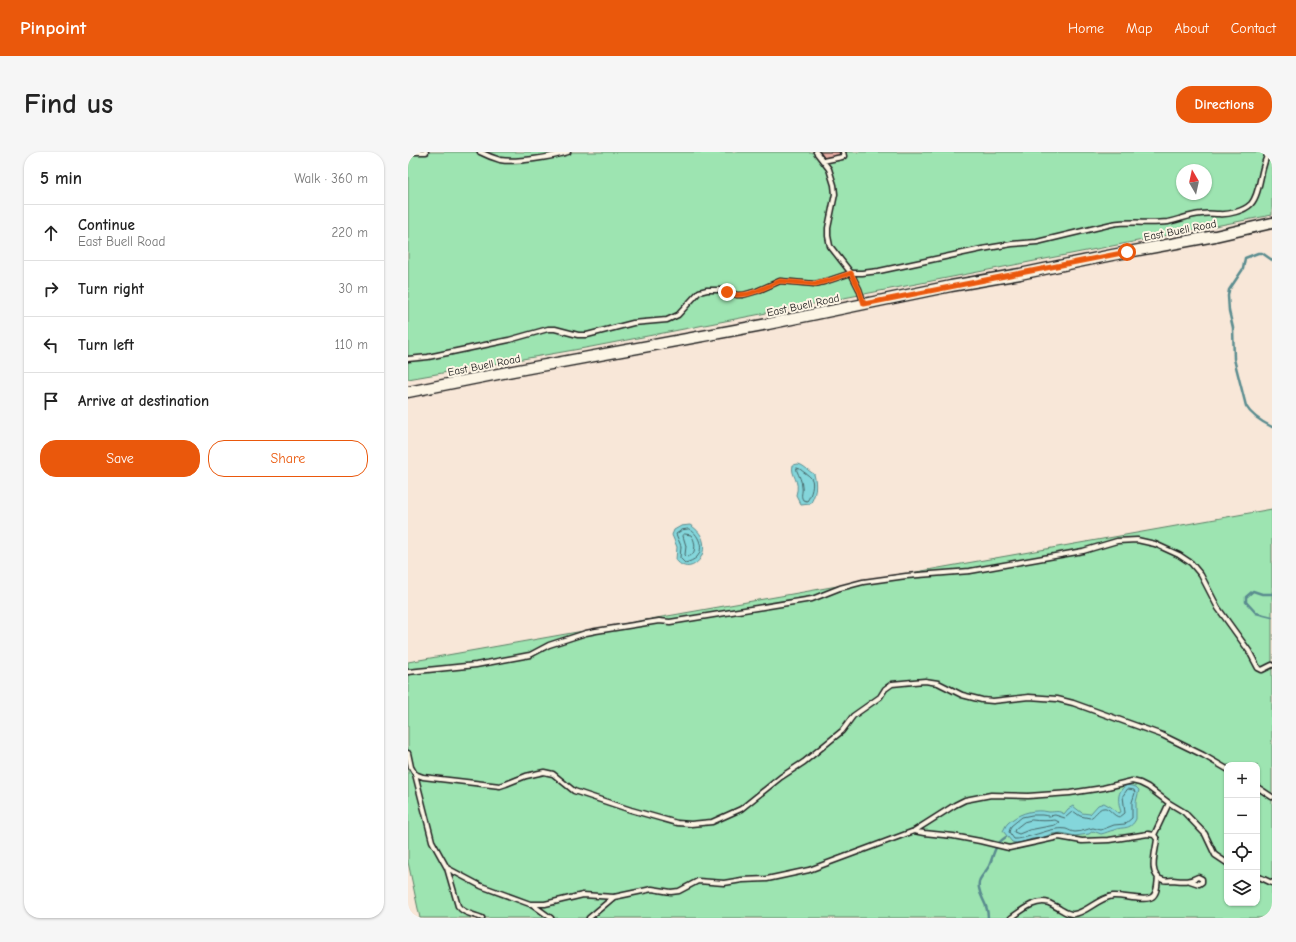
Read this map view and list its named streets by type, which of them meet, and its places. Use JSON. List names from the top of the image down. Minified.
{"streets":{"street":["East Buell Road"]},"north":"top","page":{"header":"Pinpoint","nav":["Home","Map","About","Contact"],"buttons":["Directions",["Save","Share"]],"title":"Find us","heading":["5 min","Walk · 360 m"],"list":[["Continue","East Buell Road","220 m"],["Turn right","30 m"],["Turn left","110 m"],"Arrive at destination"],"map_buttons":["+","−"]}}
